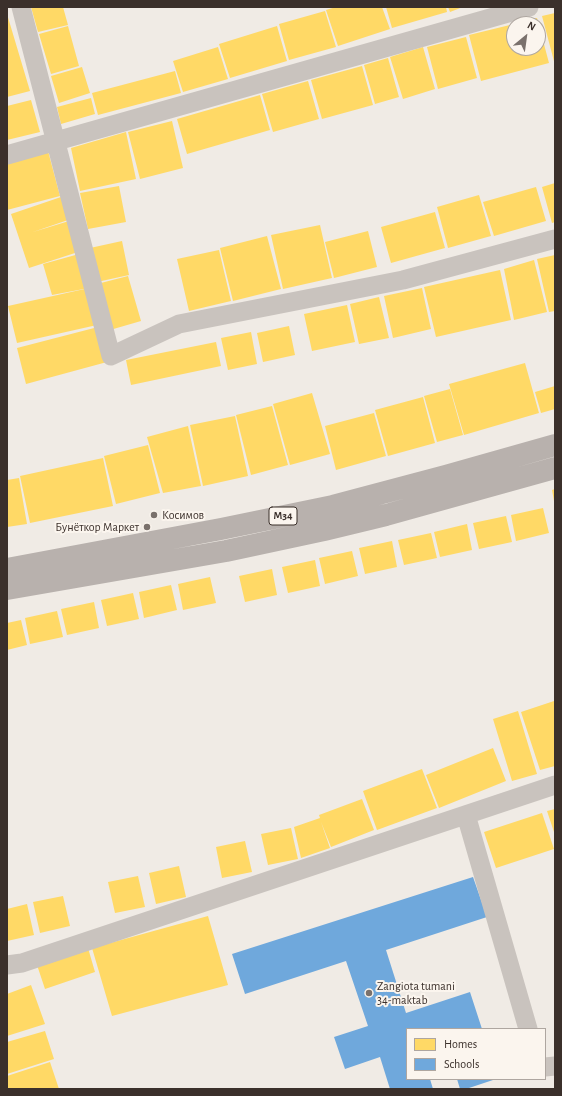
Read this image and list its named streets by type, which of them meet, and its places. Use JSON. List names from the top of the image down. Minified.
{"streets":{"main road":["M34"]},"places":["Косимов","Бунёткор Маркет","Zangiota tumani 34-maktab"],"legend":["Homes","Schools"],"north":"top right"}
